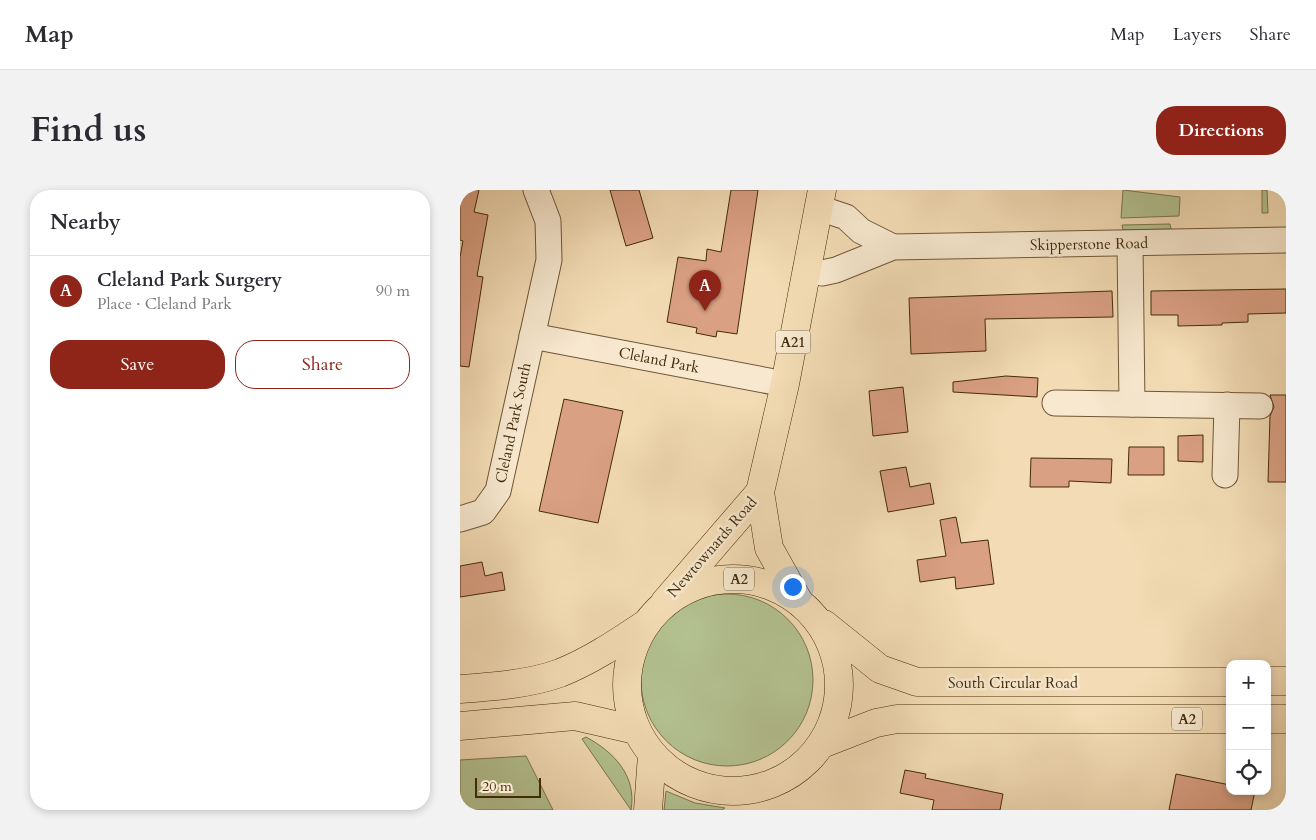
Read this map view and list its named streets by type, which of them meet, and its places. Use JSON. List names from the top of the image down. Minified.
{"streets":{"main road":["A21","Newtownards Road","A2","South Circular Road"],"street":["Skipperstone Road","Cleland Park","Cleland Park South"]},"crossings":[["Skipperstone Road","Newtownards Road"],["Cleland Park","Cleland Park South"],["Cleland Park","Newtownards Road"],["Newtownards Road","A2"],["Newtownards Road","South Circular Road"],["A2","South Circular Road"]],"scale_bar":"20 m","page":{"header":"Map","nav":["Map","Layers","Share"],"title":"Find us","buttons":["Directions",["Save","Share"]],"heading":"Nearby","list":[{"mark":"A","name":"Cleland Park Surgery","note":"Place · Cleland Park","value":"90 m"}],"pins":"A","map_buttons":["+","−"],"scale":"20 m"}}
